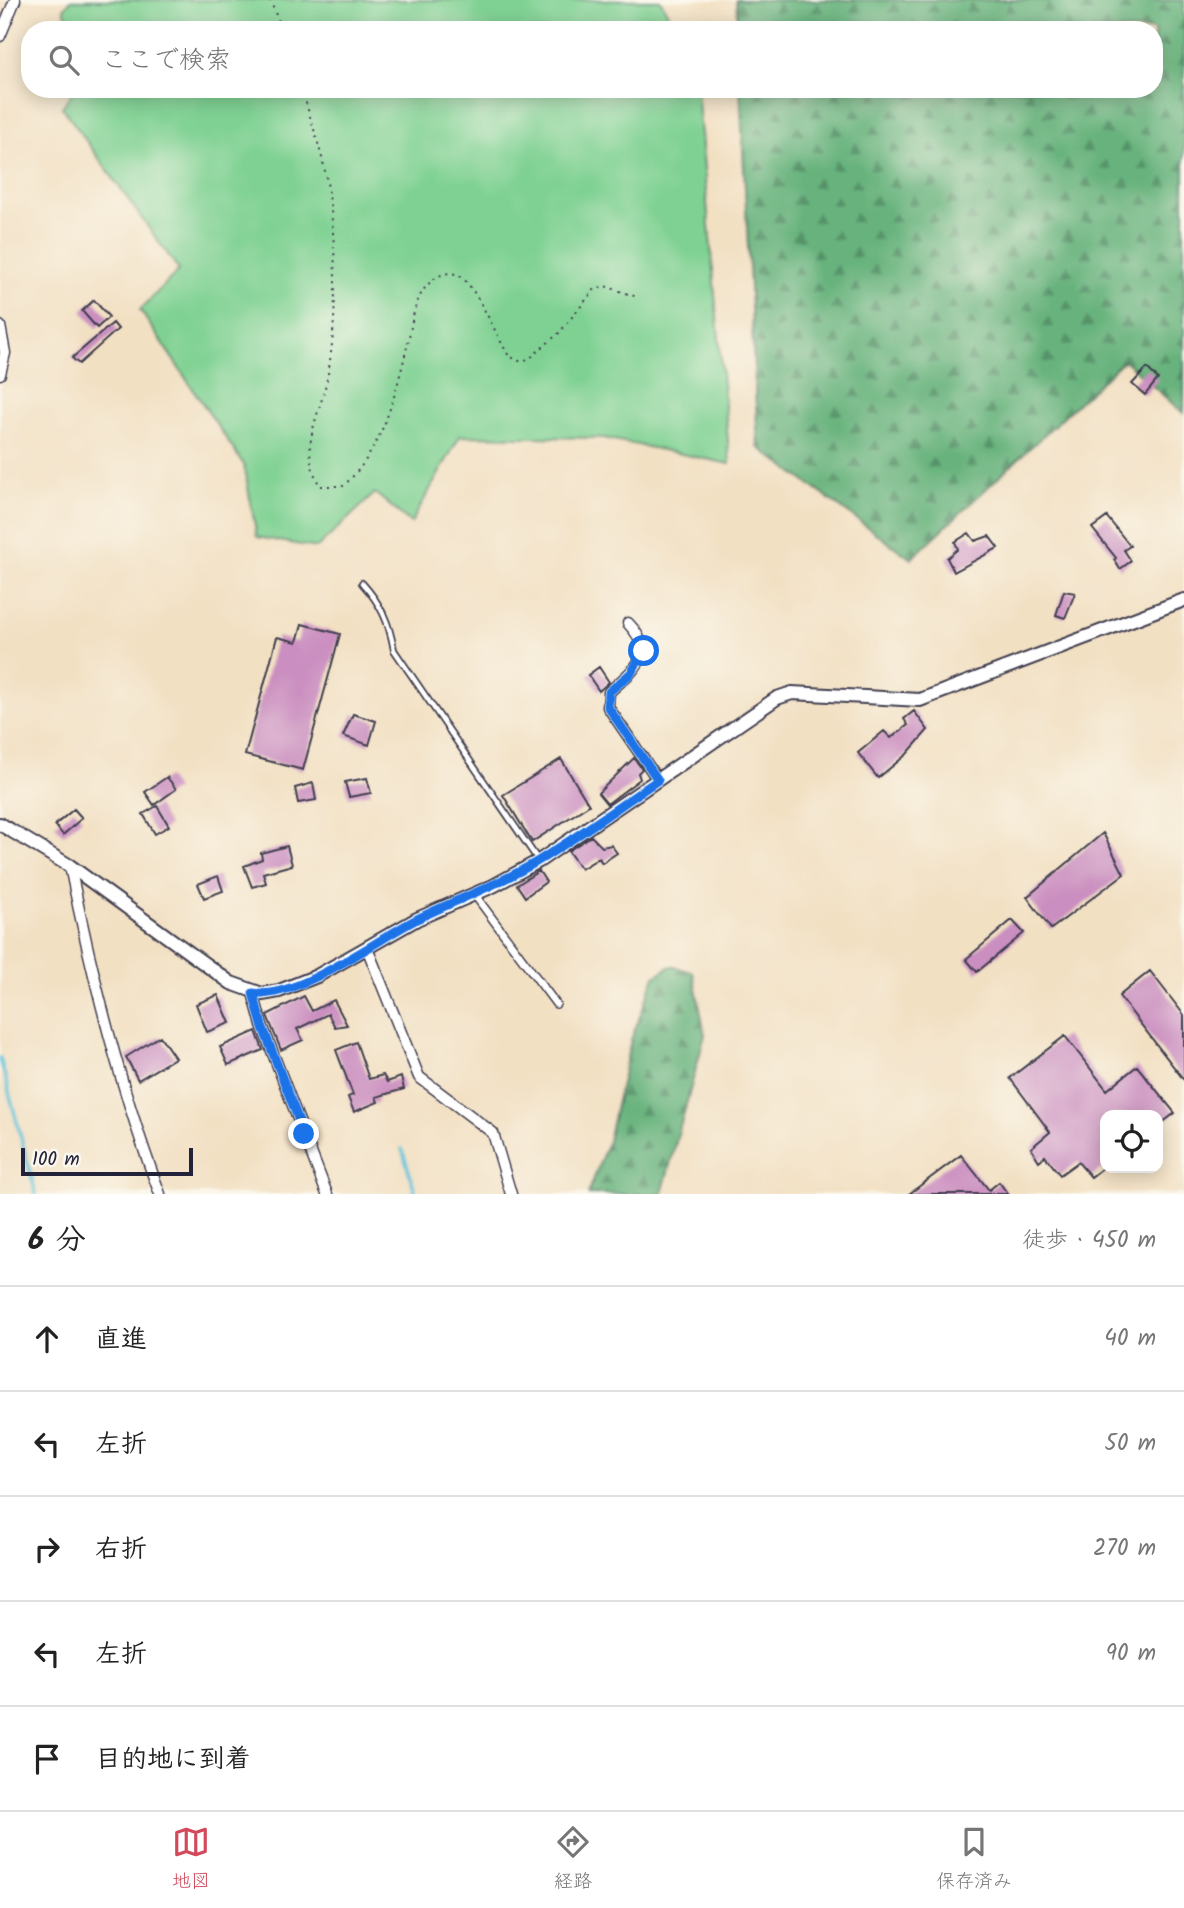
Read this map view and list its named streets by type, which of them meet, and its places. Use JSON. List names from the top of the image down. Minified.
{"scale_bar":"100 m","page":{"search":"ここで検索","scale":"100 m","heading":["6 分","徒歩 · 450 m"],"list":[["直進","40 m"],["左折","50 m"],["右折","270 m"],["左折","90 m"],"目的地に到着"],"nav":["地図","経路","保存済み"]}}
